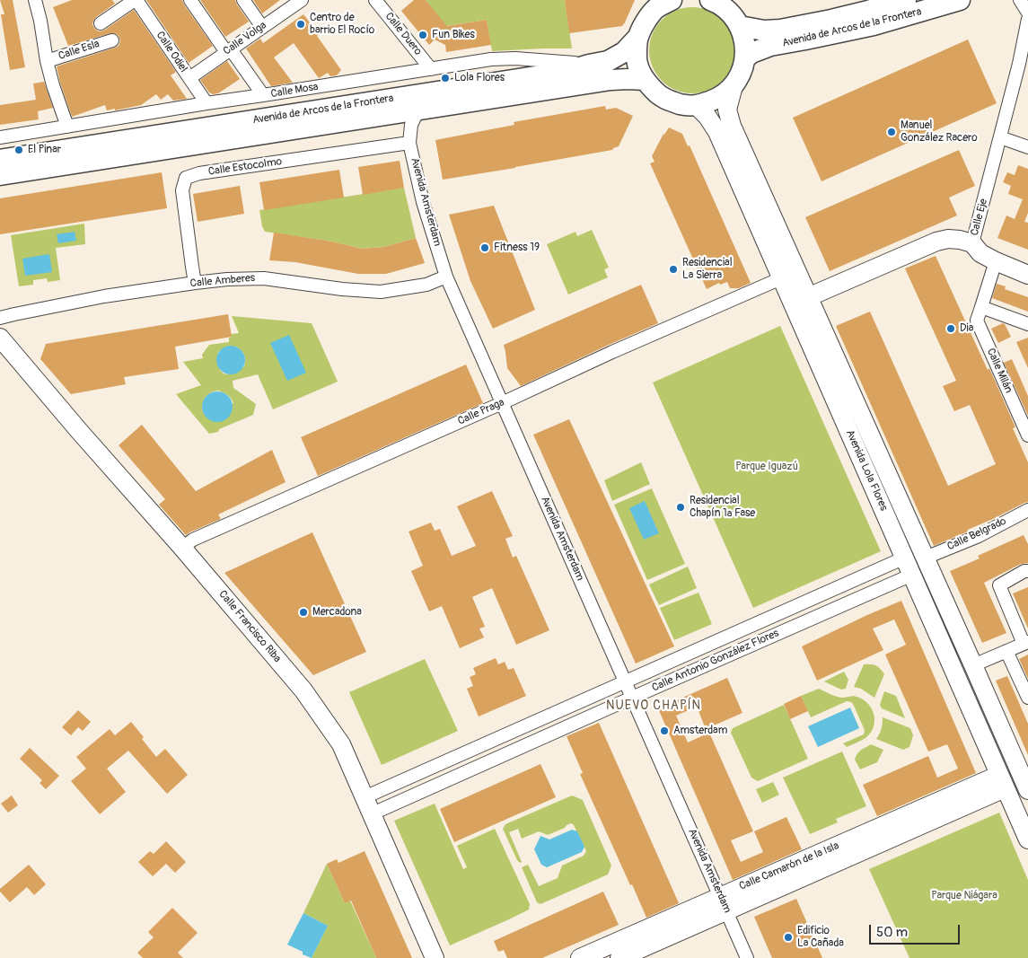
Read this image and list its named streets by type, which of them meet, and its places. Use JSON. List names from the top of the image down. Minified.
{"streets":{"main road":["Avenida de Arcos de la Frontera"],"street":["Calle Duero","Calle Volga","Calle Esla","Calle Odiel","Calle Mosa","Calle Estocolmo","Avenida Amsterdam","Calle Eje","Calle Amberes","Calle Milán","Calle Praga","Avenida Lola Flores","Calle Belgrado","Calle Francisco Riba","Calle Antonio González Flores","Calle Camarón de la Isla"]},"crossings":[["Avenida de Arcos de la Frontera","Calle Mosa"],["Avenida de Arcos de la Frontera","Avenida Amsterdam"],["Calle Duero","Calle Mosa"],["Calle Volga","Calle Odiel"],["Calle Esla","Calle Mosa"],["Calle Odiel","Calle Mosa"],["Calle Estocolmo","Avenida Amsterdam"],["Calle Estocolmo","Calle Amberes"],["Avenida Amsterdam","Calle Amberes"],["Avenida Amsterdam","Calle Praga"],["Avenida Amsterdam","Calle Antonio González Flores"],["Avenida Amsterdam","Calle Camarón de la Isla"],["Calle Eje","Avenida Lola Flores"],["Calle Praga","Avenida Lola Flores"],["Calle Praga","Calle Francisco Riba"],["Avenida Lola Flores","Calle Belgrado"],["Avenida Lola Flores","Calle Antonio González Flores"],["Avenida Lola Flores","Calle Camarón de la Isla"],["Calle Francisco Riba","Calle Antonio González Flores"]],"districts":["NUEVO CHAPÍN"],"parks":["Parque Iguazú","Parque Niágara"],"places":["Centro de barrio El Rocío","Fun Bikes","Lola Flores","Manuel González Racero","El Pinar","Fitness 19","Residencial La Sierra","Dia","Residencial Chapín 1ª Fase","Mercadona","Amsterdam","Edificio La Cañada"],"scale_bar":"50 m"}
